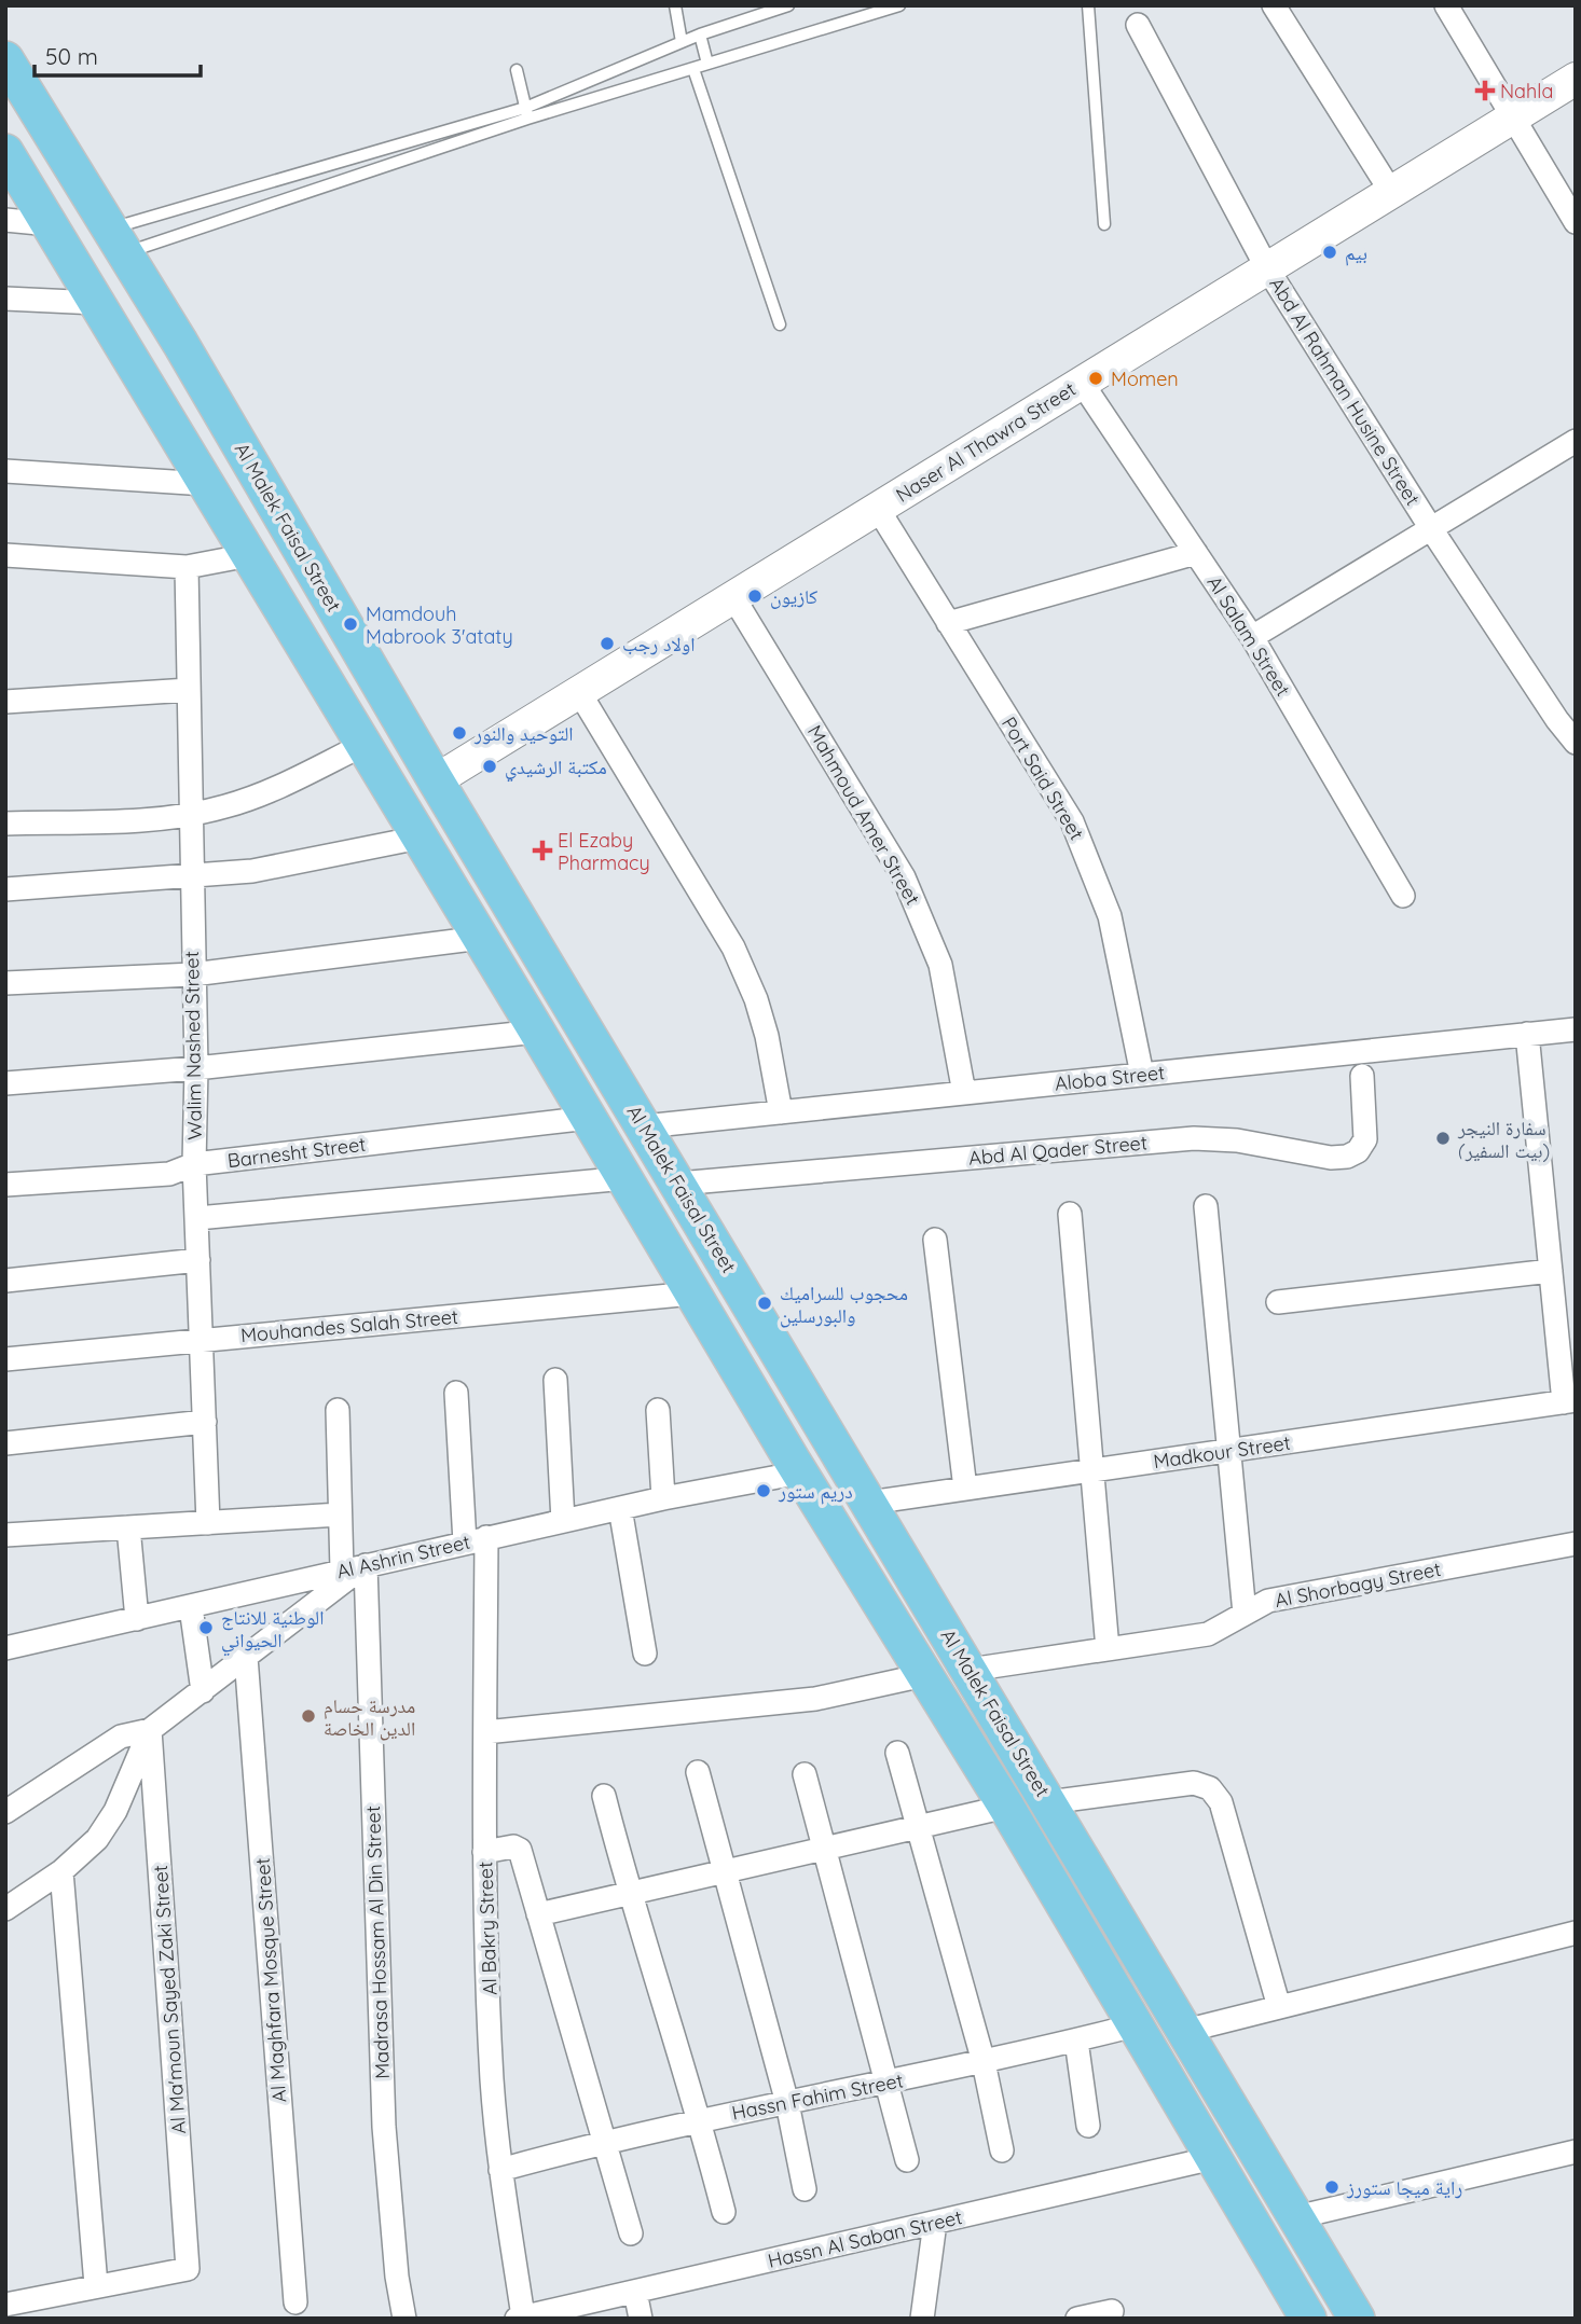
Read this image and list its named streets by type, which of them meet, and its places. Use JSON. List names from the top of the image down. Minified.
{"streets":{"main road":["Al Malek Faisal Street"],"street":["Abd Al Rahman Husine Street","Naser Al Thawra Street","Al Salam Street","Port Said Street","Mahmoud Amer Street","Walim Nashed Street","Aloba Street","Abd Al Qader Street","Barnesht Street","Mouhandes Salah Street","Madkour Street","Al Ashrin Street","Al Shorbagy Street","Al Bakry Street","Madrasa Hossam Al Din Street","Al Maghfara Mosque Street","Al Ma'moun Sayed Zaki Street","Hassn Fahim Street","Hassn Al Saban Street"]},"crossings":[["Abd Al Rahman Husine Street","Naser Al Thawra Street"],["Naser Al Thawra Street","Al Malek Faisal Street"],["Naser Al Thawra Street","Al Salam Street"],["Naser Al Thawra Street","Port Said Street"],["Naser Al Thawra Street","Mahmoud Amer Street"],["Al Malek Faisal Street","Aloba Street"],["Al Malek Faisal Street","Abd Al Qader Street"],["Al Malek Faisal Street","Barnesht Street"],["Al Malek Faisal Street","Mouhandes Salah Street"],["Al Malek Faisal Street","Madkour Street"],["Al Malek Faisal Street","Al Ashrin Street"],["Al Malek Faisal Street","Al Shorbagy Street"],["Al Malek Faisal Street","Hassn Fahim Street"],["Al Malek Faisal Street","Hassn Al Saban Street"],["Port Said Street","Aloba Street"],["Mahmoud Amer Street","Aloba Street"],["Walim Nashed Street","Barnesht Street"],["Walim Nashed Street","Mouhandes Salah Street"],["Al Ashrin Street","Al Bakry Street"],["Al Ashrin Street","Madrasa Hossam Al Din Street"],["Al Bakry Street","Hassn Fahim Street"],["Al Bakry Street","Hassn Al Saban Street"]],"places":{"health":["Nahla","El Ezaby Pharmacy"],"other":["بيم","Momen","كازيون","Mamdouh Mabrook 3'ataty","اولاد رجب","التوحيد والنور","مكتبة الرشيدي","سفارة النيجر (بيت السفير)","محجوب للسراميك والبورسلين","دريم ستور","الوطنية للانتاج الحيواني","مدرسة حسام الدين الخاصة","راية ميجا ستورز"]},"scale_bar":"50 m"}
